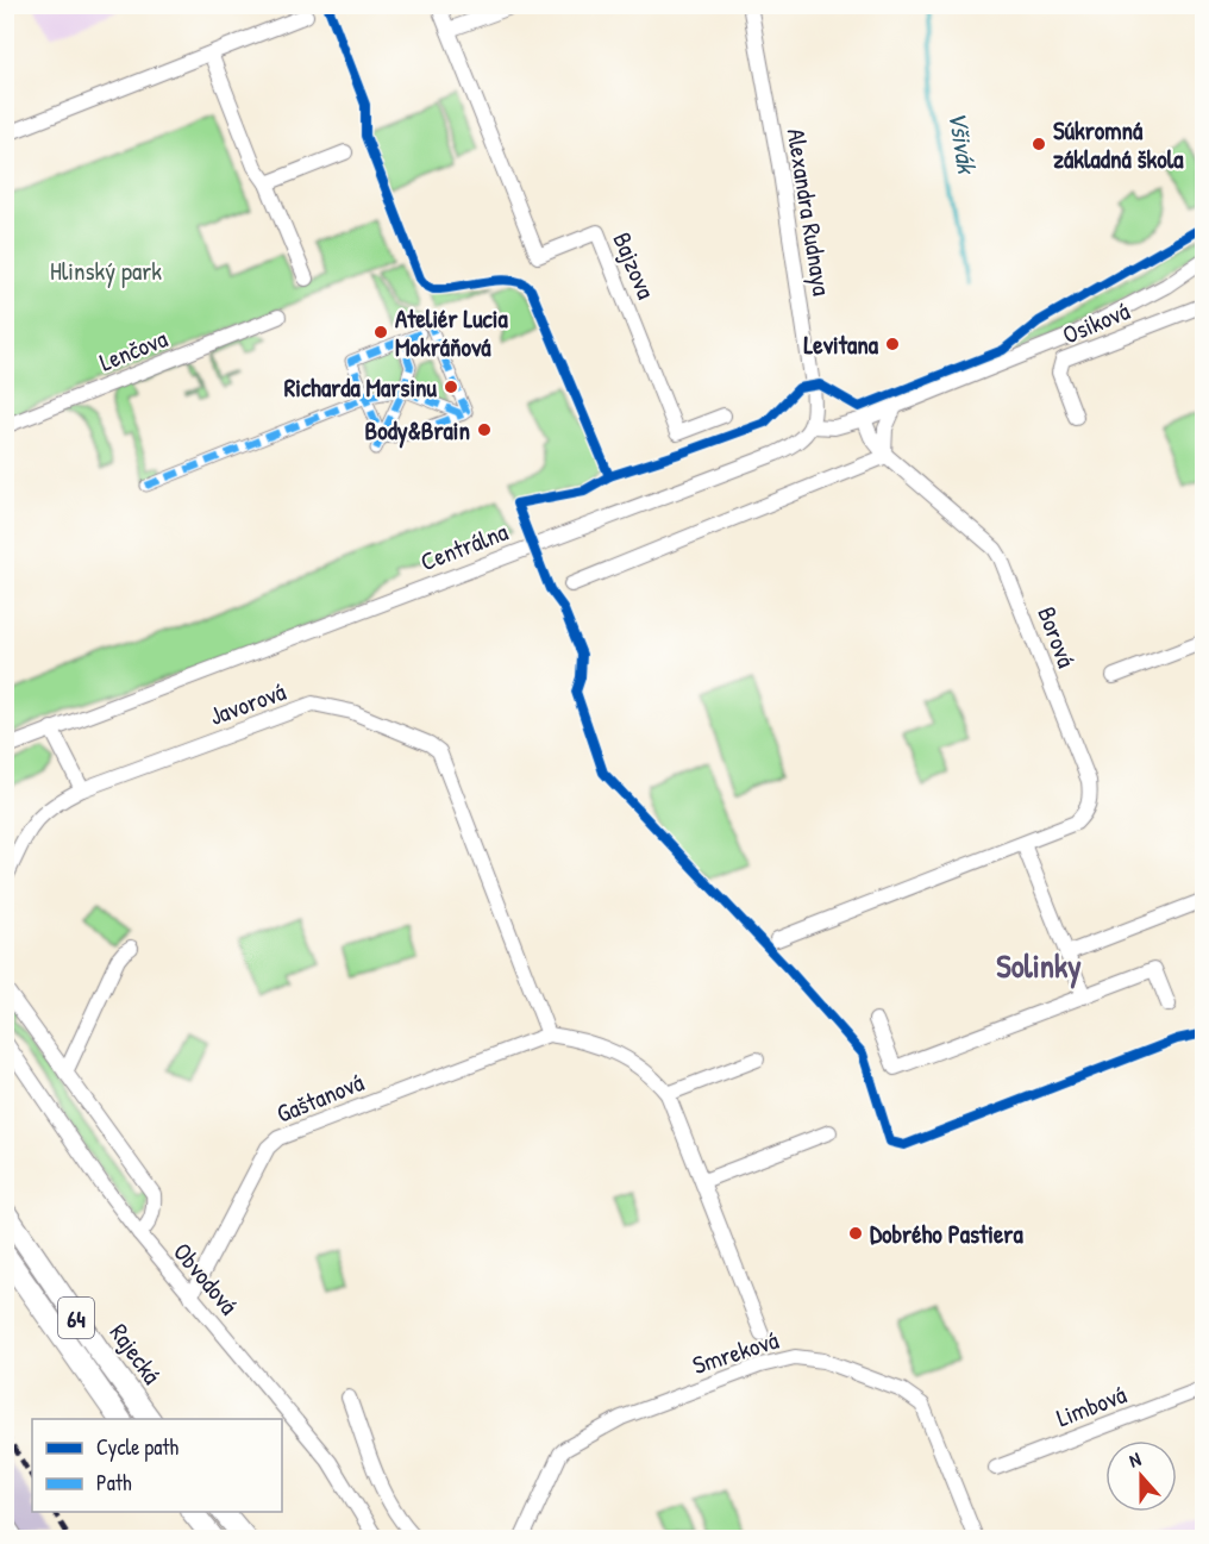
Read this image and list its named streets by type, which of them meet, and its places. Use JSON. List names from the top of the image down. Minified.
{"streets":{"main road":["64","Rajecká"],"street":["Alexandra Rudnaya","Bajzova","Osiková","Lenčova","Centrálna","Borová","Javorová","Gaštanová","Obvodová","Smreková","Limbová"]},"crossings":[["Alexandra Rudnaya","Centrálna"],["Javorová","Gaštanová"],["Gaštanová","Obvodová"]],"districts":["Solinky"],"water":["Všivák"],"parks":["Hlinský park"],"places":["Súkromná základná škola","Ateliér Lucia Mokráňová","Levitana","Richarda Marsinu","Body&Brain","Dobrého Pastiera"],"legend":["Cycle path","Path"],"north":"top"}
